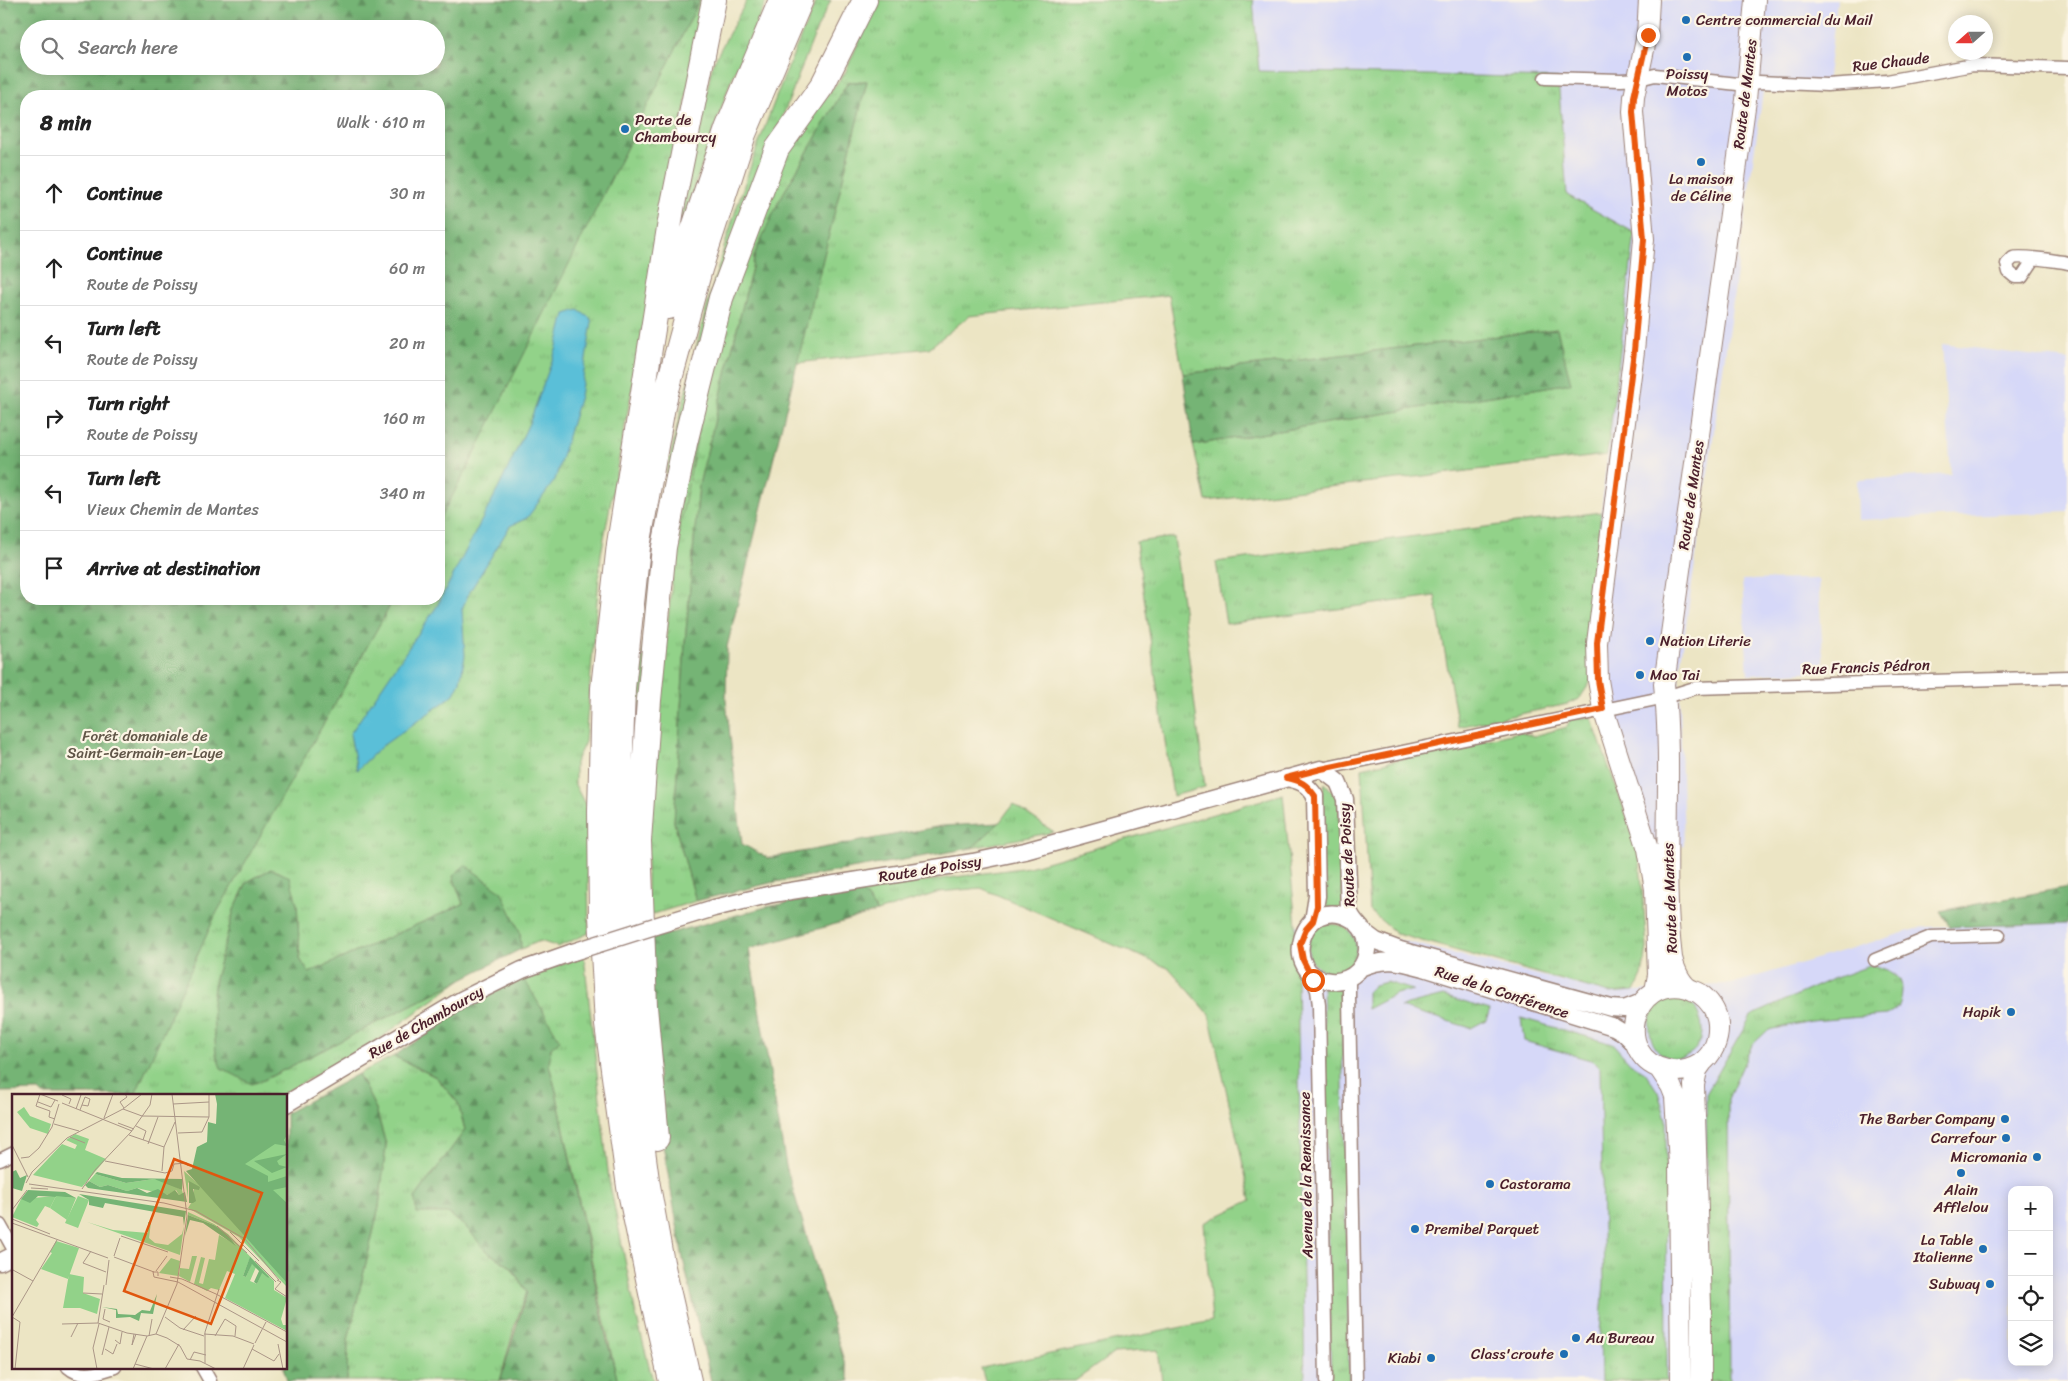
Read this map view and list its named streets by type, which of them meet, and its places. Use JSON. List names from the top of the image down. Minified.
{"streets":{"main road":["Route de Mantes"],"street":["Rue Chaude","Rue Francis Pédron","Route de Poissy","Rue de la Conférence","Rue de Chambourcy","Avenue de la Renaissance"]},"crossings":[["Rue Chaude","Route de Mantes"],["Route de Mantes","Rue Francis Pédron"],["Route de Mantes","Route de Poissy"],["Route de Mantes","Rue de la Conférence"],["Rue Francis Pédron","Route de Poissy"],["Route de Poissy","Rue de la Conférence"],["Route de Poissy","Rue de Chambourcy"],["Route de Poissy","Avenue de la Renaissance"],["Rue de la Conférence","Avenue de la Renaissance"]],"parks":["Forêt domaniale de Saint-Germain-en-Laye"],"places":["Centre commercial du Mail","Poissy Motos","Porte de Chambourcy","La maison de Céline","Nation Literie","Mao Tai","Hapik","The Barber Company","Carrefour","Micromania","Alain Afflelou","Castorama","Premibel Parquet","La Table Italienne","Subway","Au Bureau","Class'croute","Kiabi"],"north":"left","page":{"search":"Search here","heading":["8 min","Walk · 610 m"],"list":[["Continue","30 m"],["Continue","Route de Poissy","60 m"],["Turn left","Route de Poissy","20 m"],["Turn right","Route de Poissy","160 m"],["Turn left","Vieux Chemin de Mantes","340 m"],"Arrive at destination"],"map_buttons":["+","−"]}}
